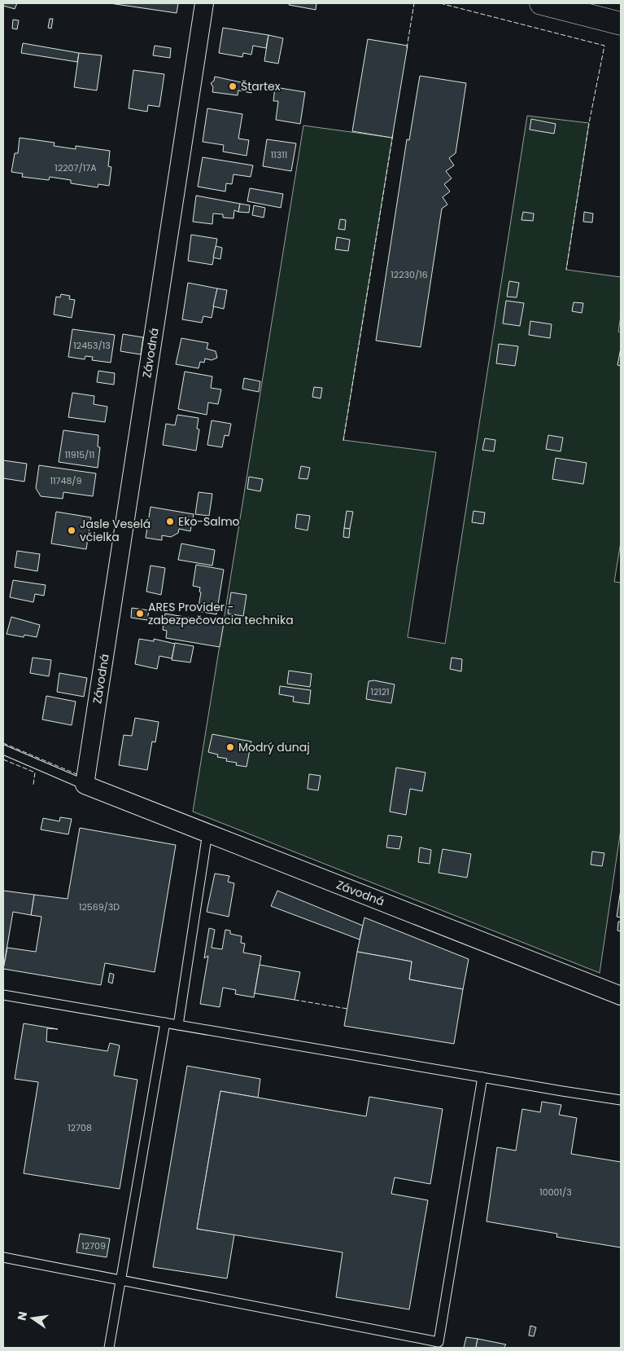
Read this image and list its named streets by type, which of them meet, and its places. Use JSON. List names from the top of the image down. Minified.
{"streets":{"street":["Závodná"]},"places":["Štartex","Eko-Salmo","Jasle Veselá včielka","ARES Provider - zabezpečovacia technika","Modrý dunaj"],"house_numbers":["11311","12207/17A","12230/16","12453/13","11915/11","11748/9","12121","12569/3D","12708","10001/3","12709"],"north":"left"}
